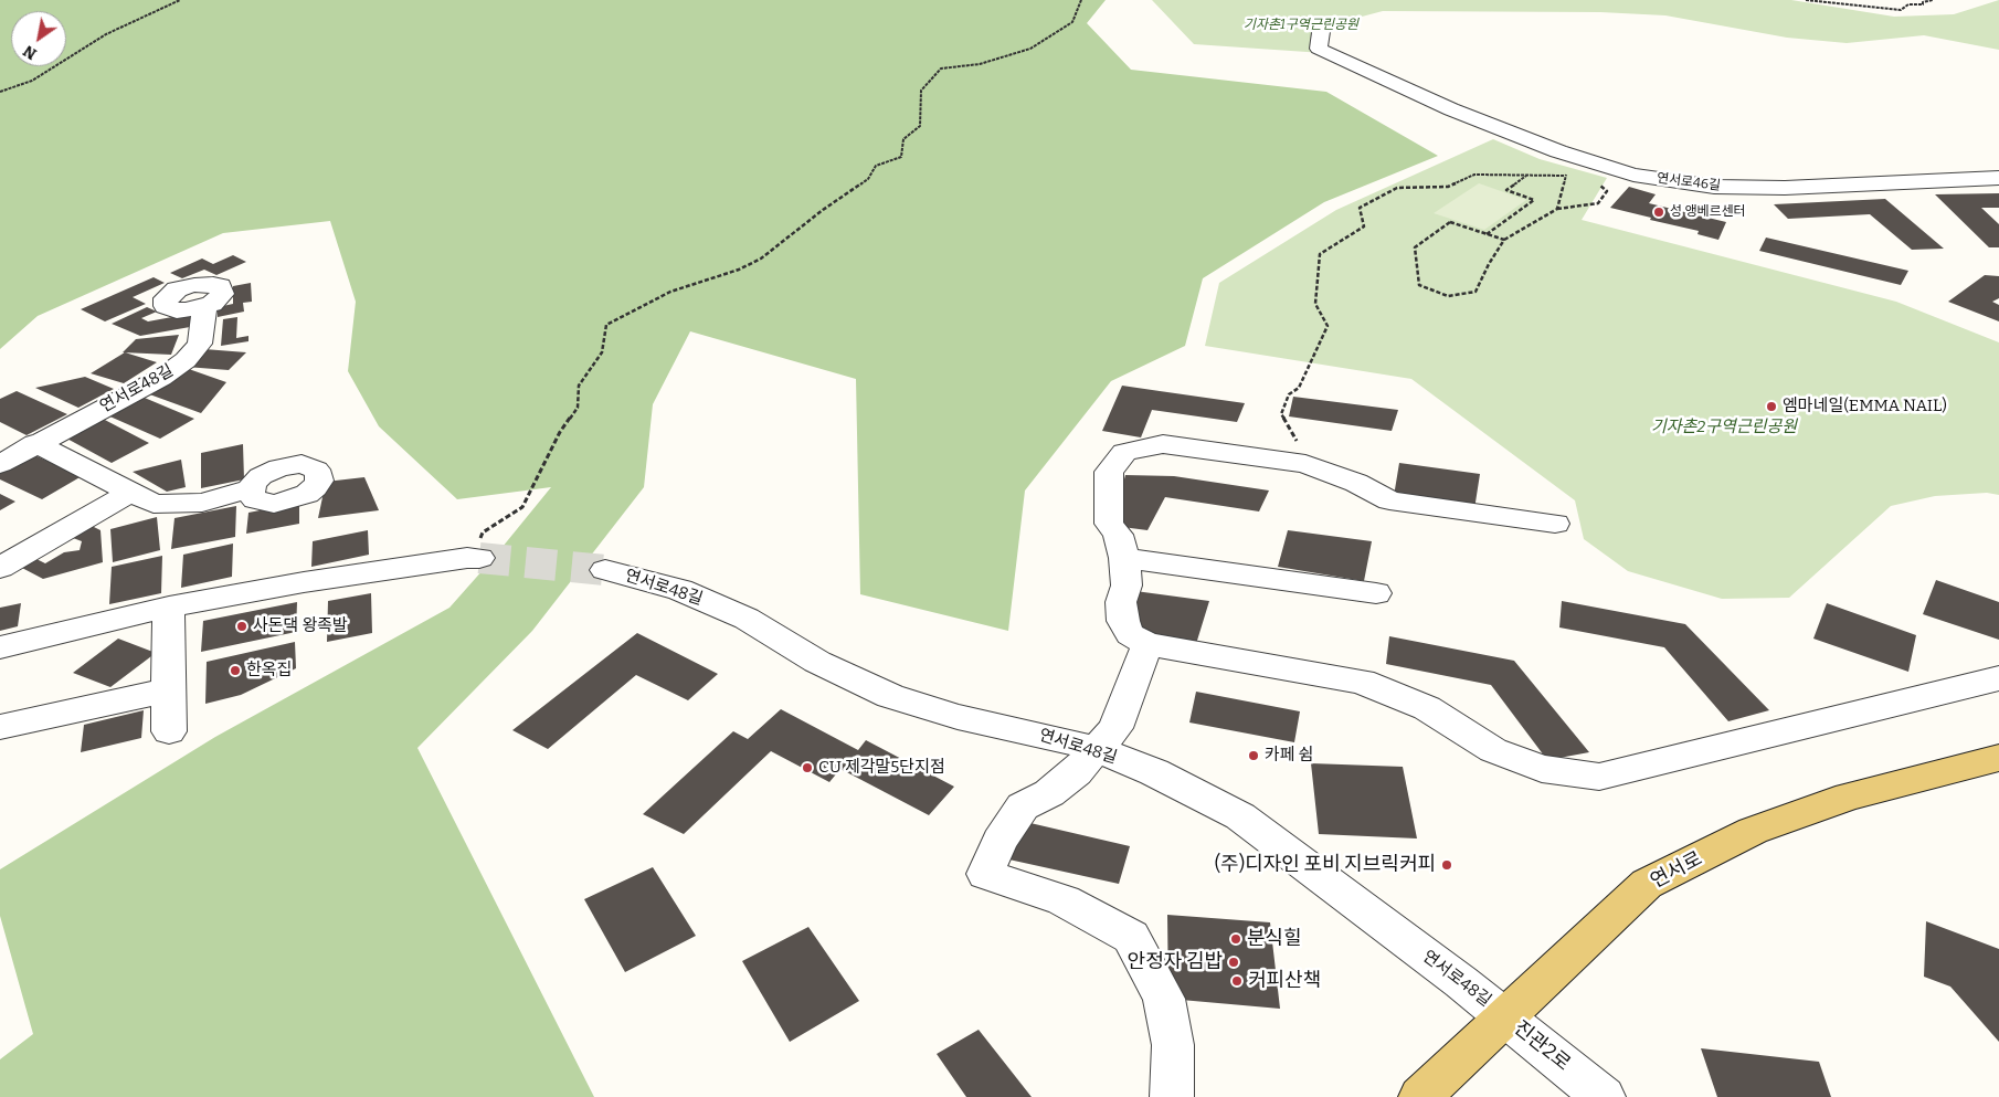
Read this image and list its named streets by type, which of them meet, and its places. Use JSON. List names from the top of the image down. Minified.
{"streets":{"main road":["연서로"],"street":["연서로46길","연서로48길","진관2로"]},"crossings":[["연서로48길","연서로"],["연서로48길","진관2로"],["연서로","진관2로"]],"parks":["기자촌1구역근린공원","기자촌2구역근린공원"],"places":["성 앵베르센터","엠마네일(EMMA NAIL)","사돈댁 왕족발","한옥집","카페 쉼","CU 제각말5단지점","(주)디자인 포비 지브릭커피","분식힐","안정자 김밥","커피산책"],"north":"bottom left"}
